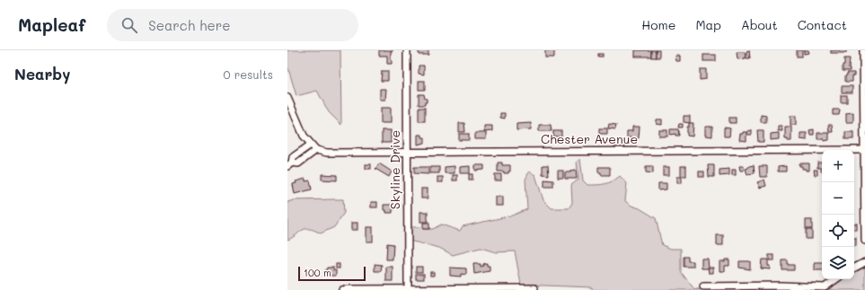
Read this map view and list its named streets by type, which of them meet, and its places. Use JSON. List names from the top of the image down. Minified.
{"streets":{"street":["Chester Avenue","Skyline Drive"]},"crossings":[["Chester Avenue","Skyline Drive"]],"scale_bar":"100 m","page":{"header":"Mapleaf","search":"Search here","nav":["Home","Map","About","Contact"],"heading":["Nearby","0 results"],"map_buttons":["+","−"],"scale":"100 m"}}
